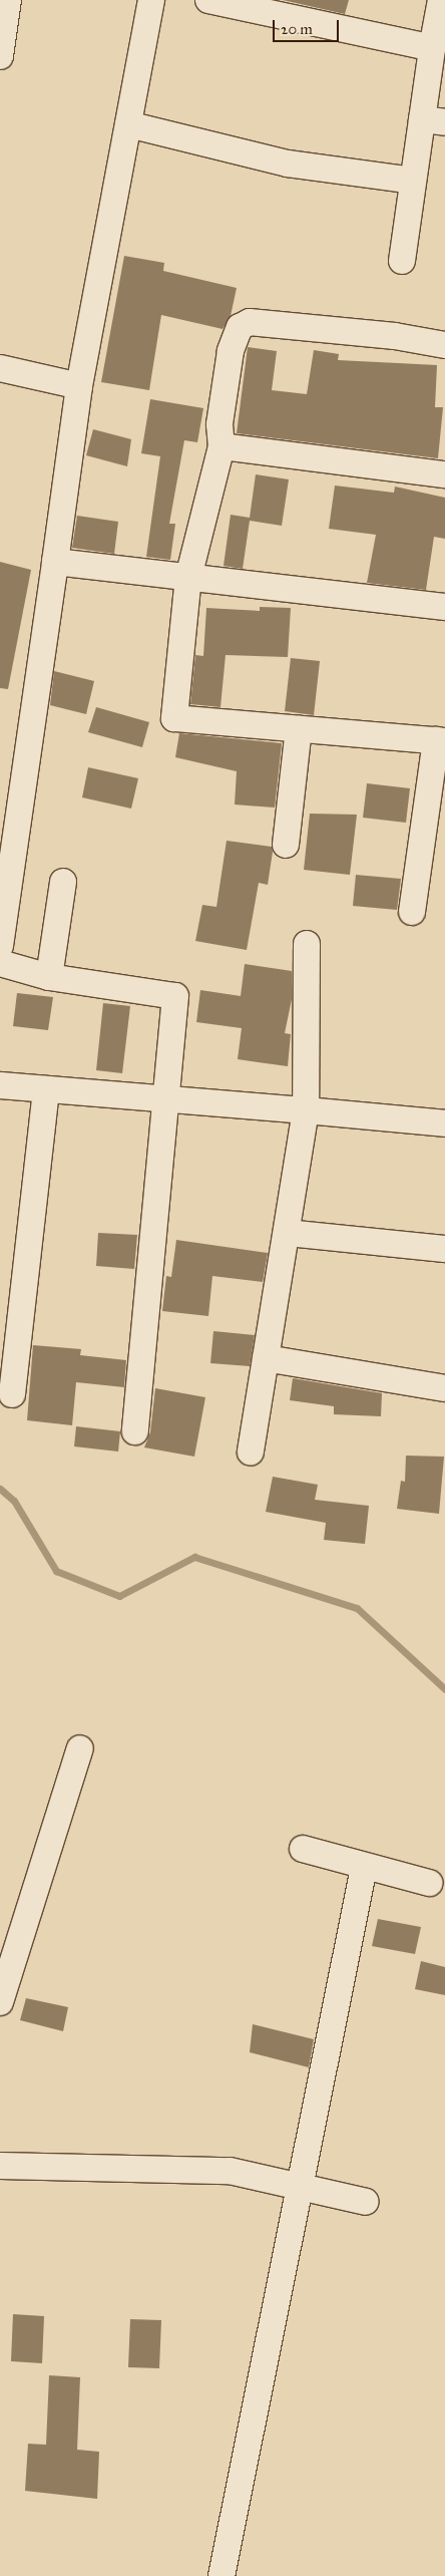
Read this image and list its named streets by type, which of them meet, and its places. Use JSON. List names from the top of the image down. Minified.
{"scale_bar":"20 m"}
